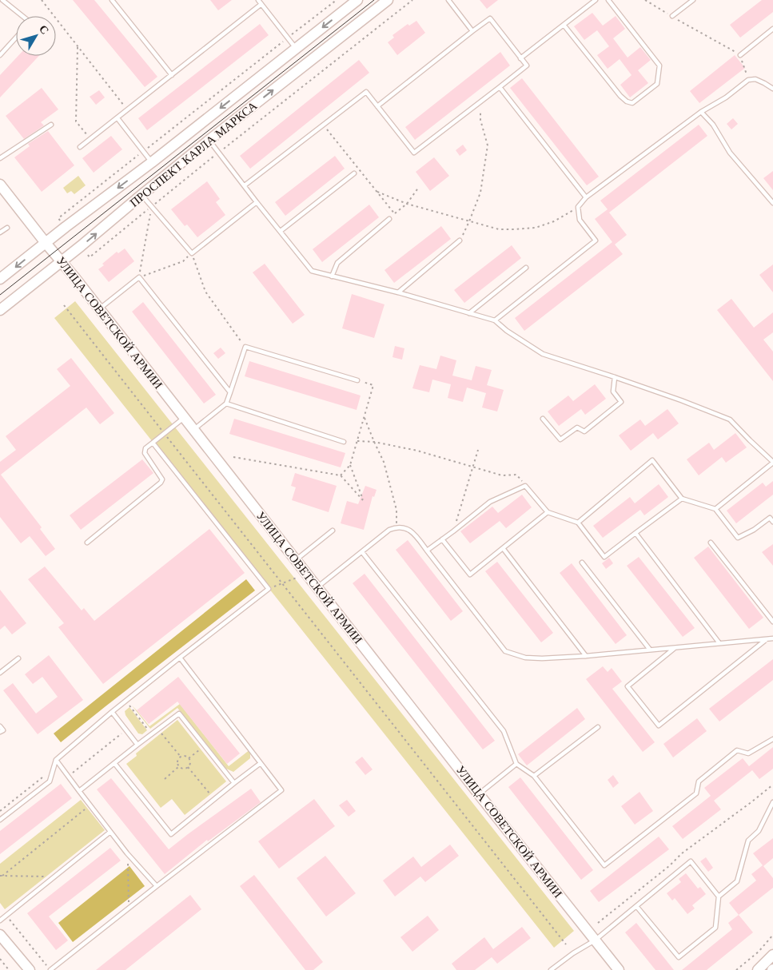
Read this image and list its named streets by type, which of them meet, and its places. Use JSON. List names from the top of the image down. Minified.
{"streets":{"main road":["ПРОСПЕКТ КАРЛА МАРКСА","УЛИЦА СОВЕТСКОЙ АРМИИ"]},"crossings":[["ПРОСПЕКТ КАРЛА МАРКСА","УЛИЦА СОВЕТСКОЙ АРМИИ"]],"north":"top right"}
